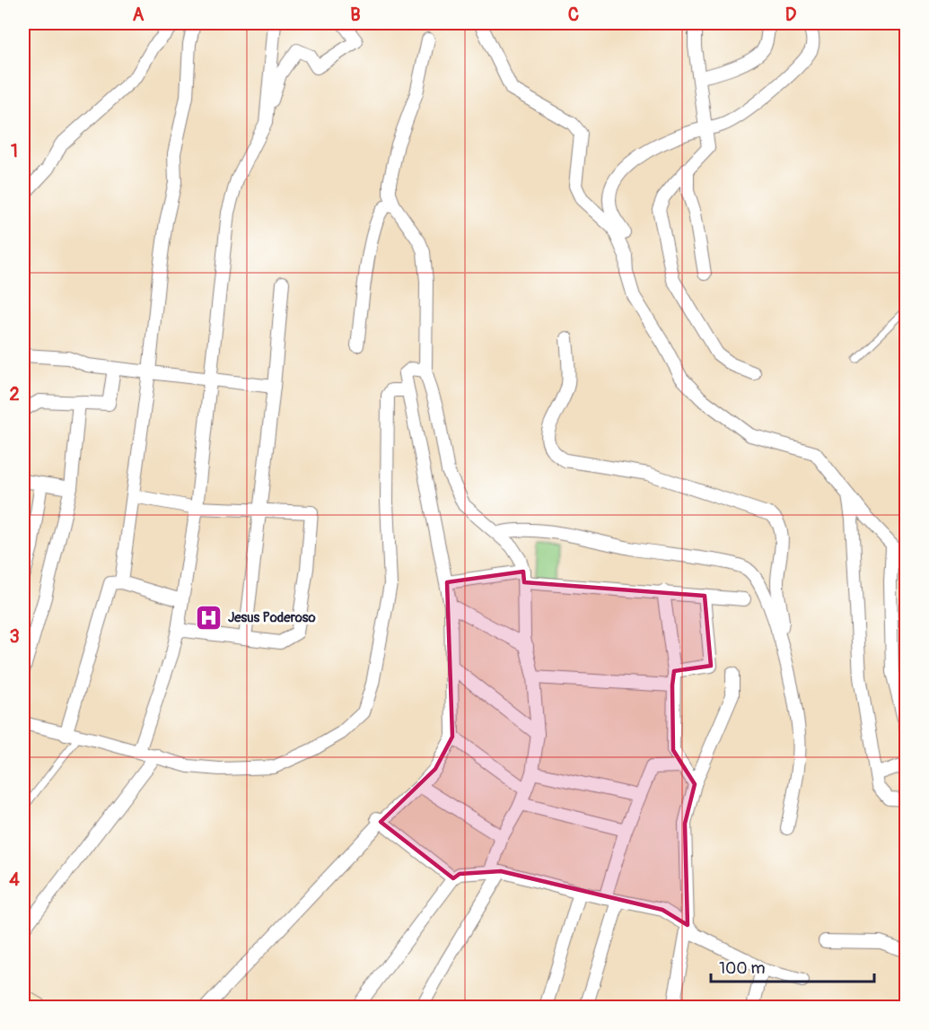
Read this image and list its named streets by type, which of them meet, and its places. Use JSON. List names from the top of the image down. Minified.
{"places":{"hospital":["Jesus Poderoso"]},"scale_bar":"100 m","grid":{"columns":["A","B","C","D"],"rows":["1","2","3","4"]}}
